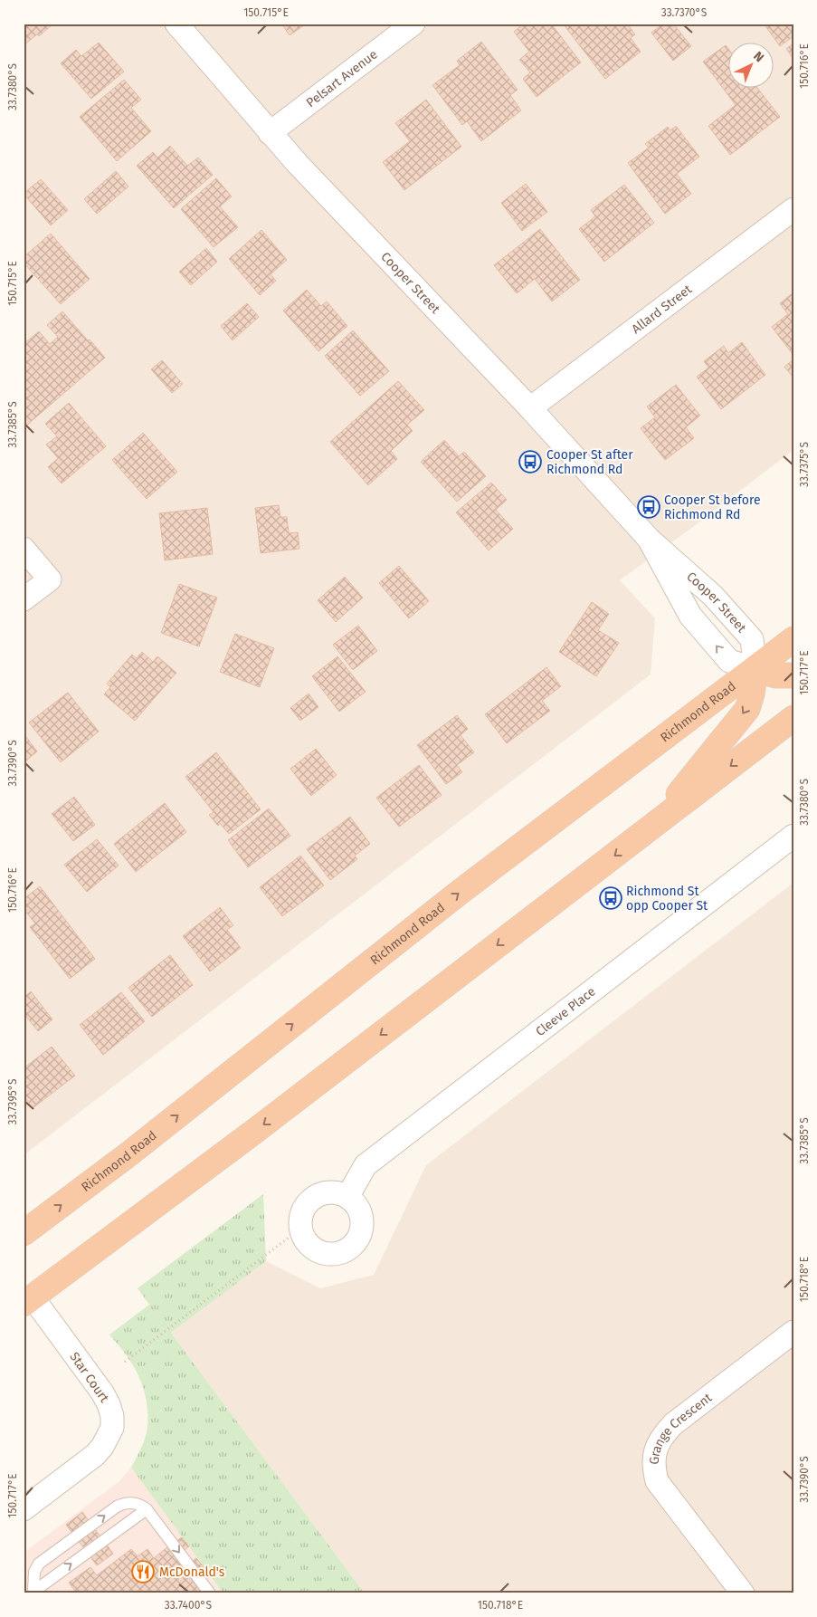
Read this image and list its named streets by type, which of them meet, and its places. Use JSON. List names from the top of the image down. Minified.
{"streets":{"highway":["Richmond Road"],"street":["Pelsart Avenue","Cooper Street","Allard Street","Cleeve Place","Star Court","Grange Crescent"]},"crossings":[["Pelsart Avenue","Cooper Street"],["Cooper Street","Allard Street"],["Cooper Street","Richmond Road"]],"places":{"bus stop":["Cooper St after Richmond Rd","Cooper St before Richmond Rd","Richmond St opp Cooper St"],"restaurant":["McDonald's"]},"north":"top right","coordinates":["150.715°E","33.7370°S","150.716°E","33.7380°S","33.7385°S","33.7375°S","150.717°E","33.7390°S","33.7395°S","150.718°E","33.7400°S"]}
